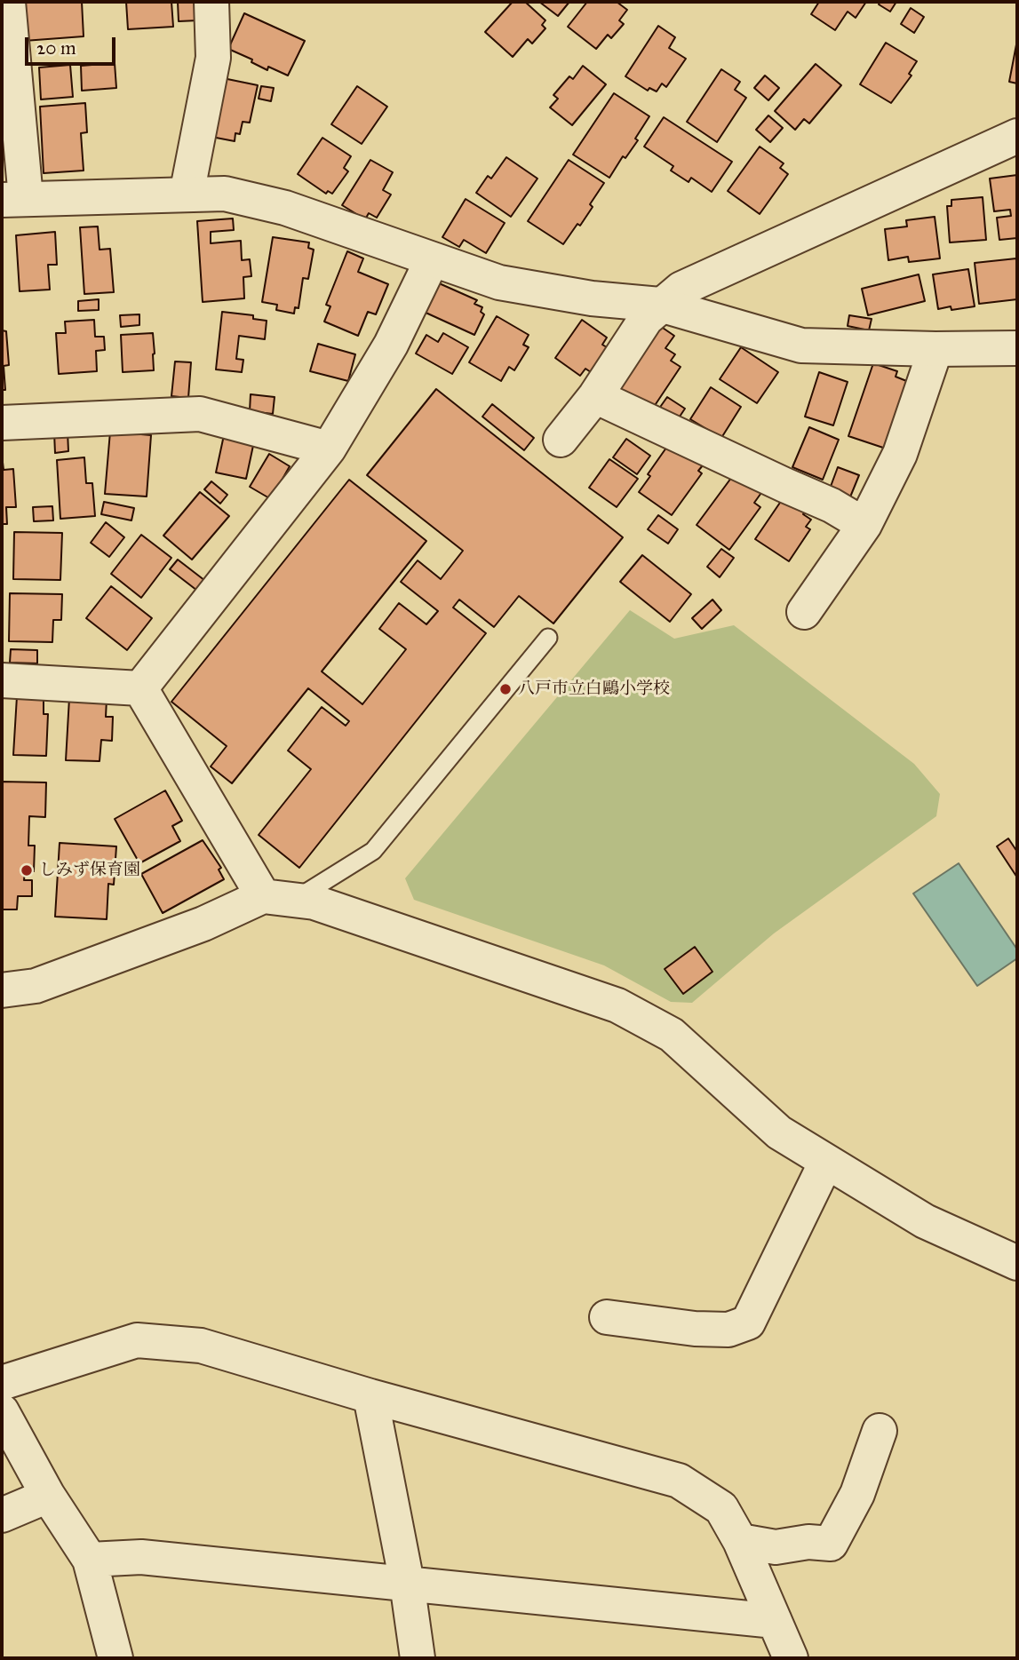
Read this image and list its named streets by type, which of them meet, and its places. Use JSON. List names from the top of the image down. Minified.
{"places":["八戸市立白鷗小学校","しみず保育園"],"scale_bar":"20 m"}
